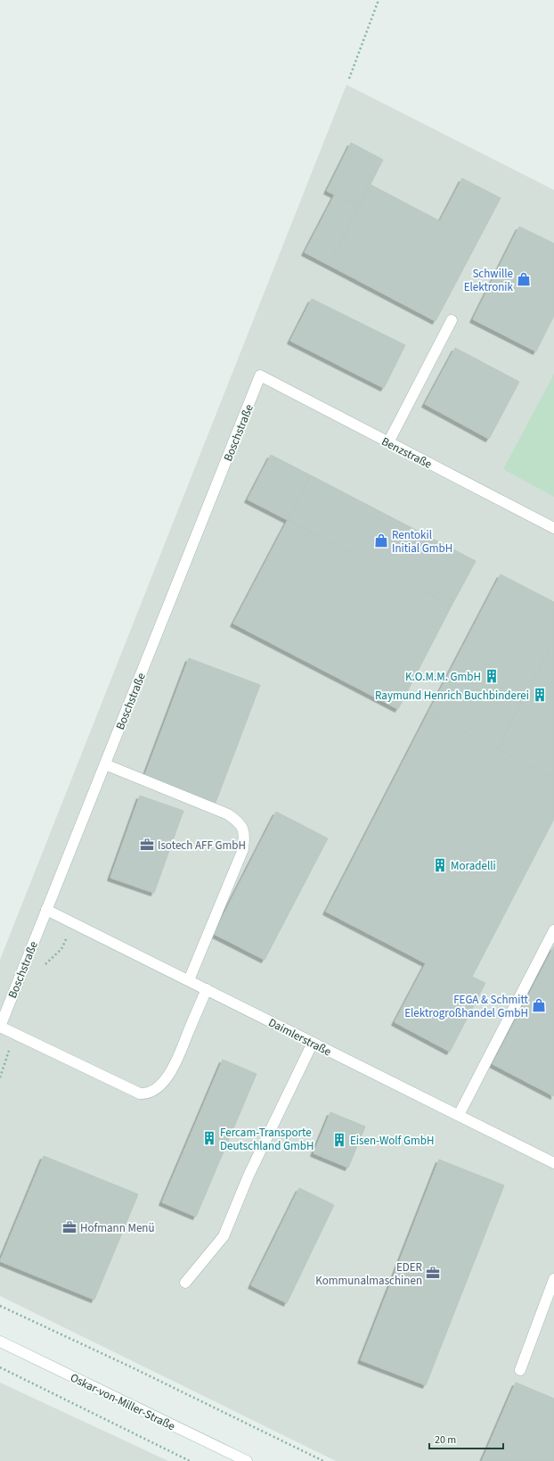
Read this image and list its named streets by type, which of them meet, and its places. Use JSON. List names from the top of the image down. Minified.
{"streets":{"street":["Boschstraße","Benzstraße","Daimlerstraße","Oskar-von-Miller-Straße"]},"crossings":[["Boschstraße","Benzstraße"],["Boschstraße","Daimlerstraße"]],"places":{"shop":["Schwille Elektronik","Rentokil Initial GmbH","FEGA & Schmitt Elektrogroßhandel GmbH"],"building":["K.O.M.M. GmbH","Raymund Henrich Buchbinderei","Moradelli","Fercam-Transporte Deutschland GmbH","Eisen-Wolf GmbH"],"office":["Isotech AFF GmbH","Hofmann Menü","EDER Kommunalmaschinen"]},"scale_bar":"20 m"}
